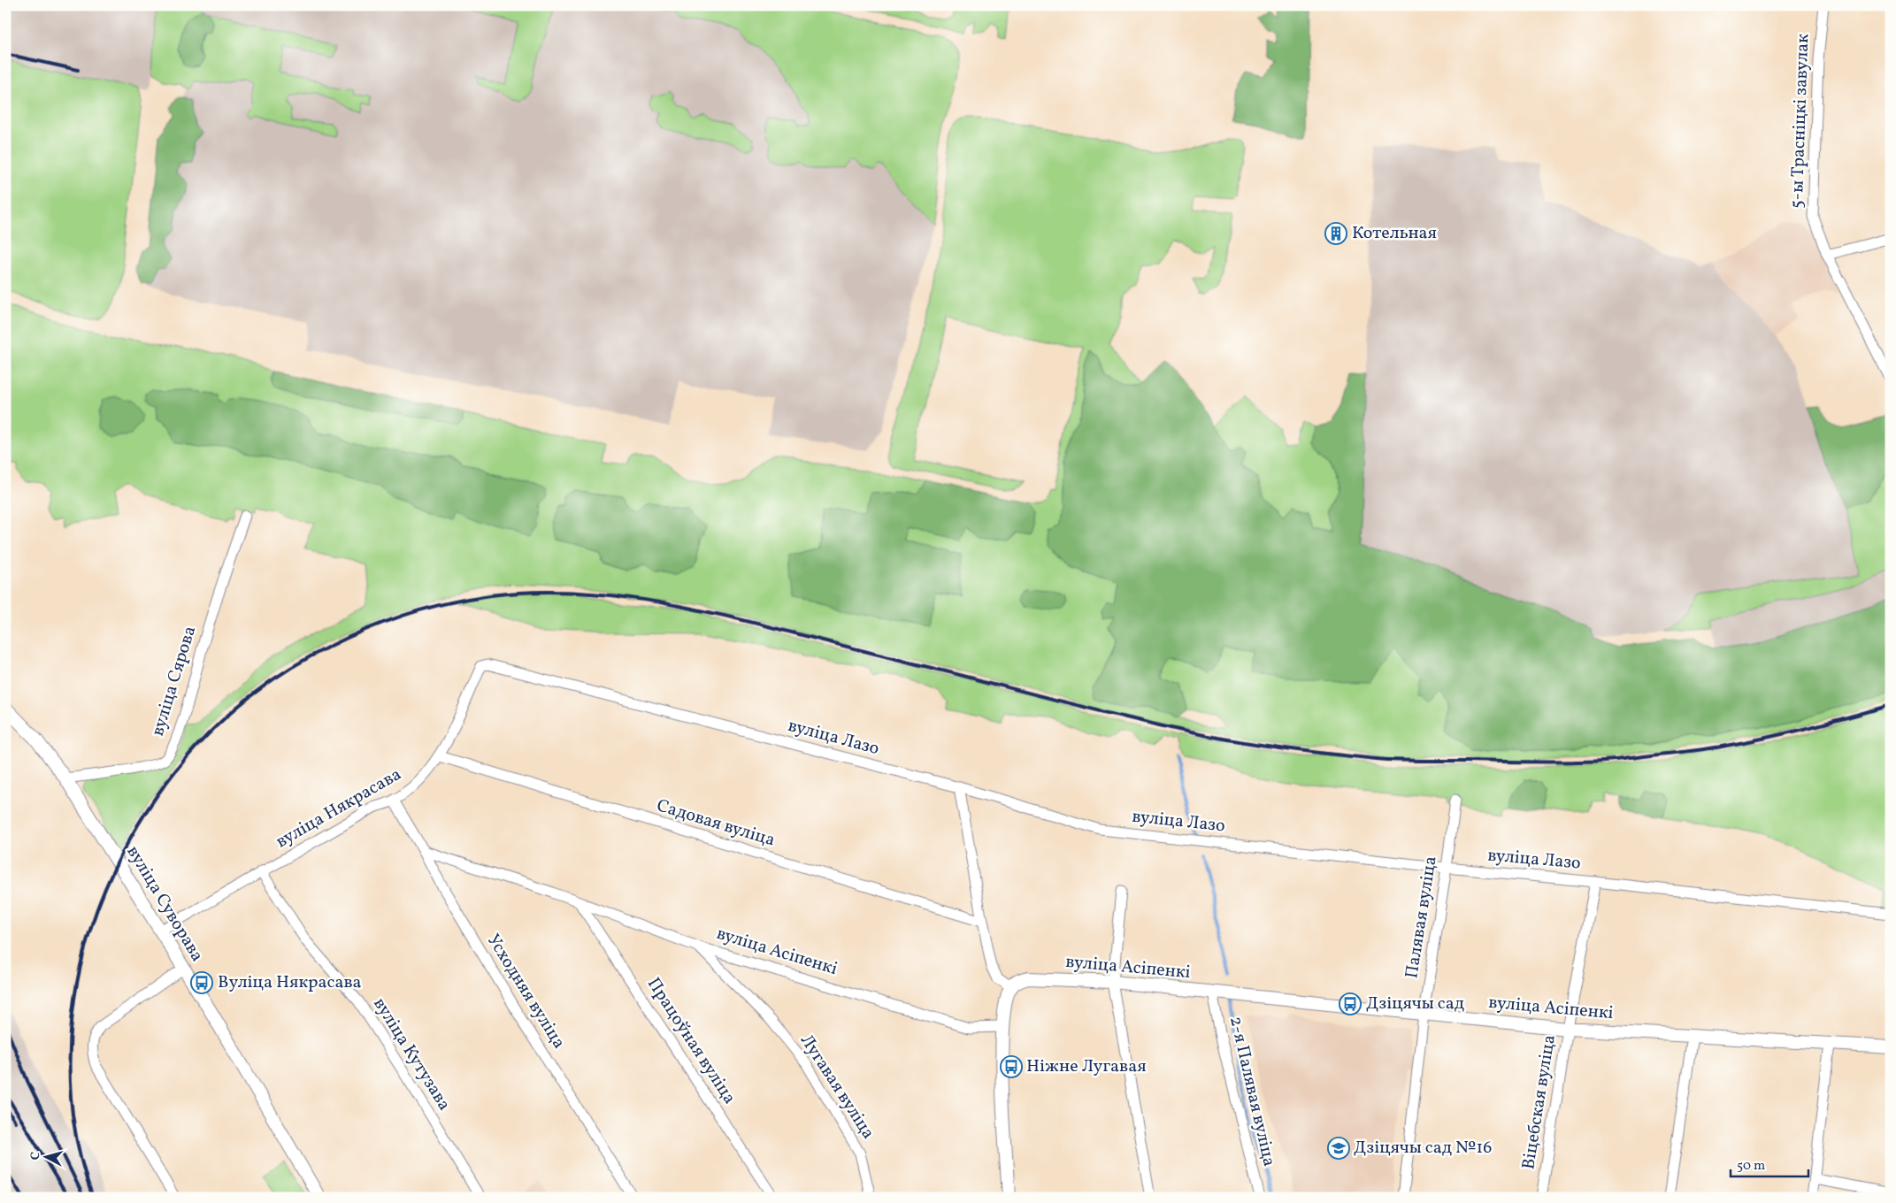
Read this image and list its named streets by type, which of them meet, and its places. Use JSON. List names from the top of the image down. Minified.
{"streets":{"street":["5-ы Трасніцкі завулак","вуліца Сярова","вуліца Лазо","вуліца Някрасава","Садовая вуліца","вуліца Суворава","Палявая вуліца","вуліца Асіпенкі","Усходняя вуліца","Працоўная вуліца","вуліца Кутузава","Лугавая вуліца","2-я Палявая вуліца","Віцебская вуліца"]},"crossings":[["вуліца Сярова","вуліца Суворава"],["вуліца Лазо","вуліца Някрасава"],["вуліца Лазо","Палявая вуліца"],["вуліца Лазо","Віцебская вуліца"],["вуліца Някрасава","Садовая вуліца"],["вуліца Някрасава","вуліца Суворава"],["вуліца Някрасава","Усходняя вуліца"],["вуліца Някрасава","вуліца Кутузава"],["Палявая вуліца","вуліца Асіпенкі"],["вуліца Асіпенкі","Усходняя вуліца"],["вуліца Асіпенкі","Працоўная вуліца"],["вуліца Асіпенкі","Лугавая вуліца"],["вуліца Асіпенкі","2-я Палявая вуліца"],["вуліца Асіпенкі","Віцебская вуліца"]],"places":{"building":["Котельная"],"bus stop":["Вуліца Някрасава","Дзіцячы сад","Ніжне Лугавая"],"school or university":["Дзіцячы сад №16"]},"scale_bar":"50 m","north":"left"}
